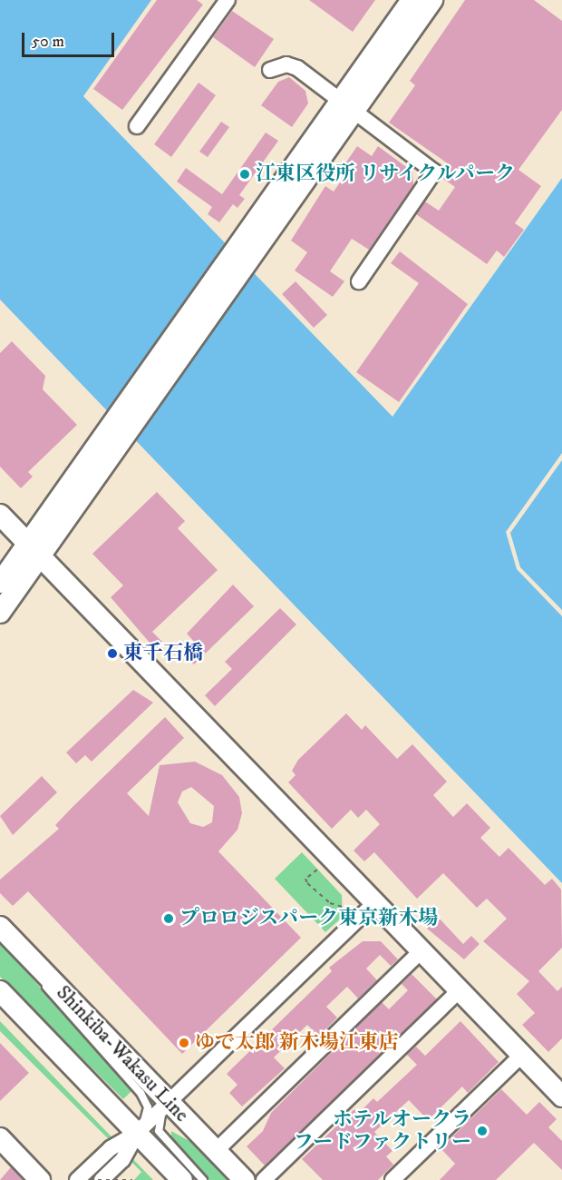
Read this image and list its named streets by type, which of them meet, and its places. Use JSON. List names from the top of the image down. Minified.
{"streets":{"street":["Shinkiba-Wakasu Line"]},"places":["江東区役所 リサイクルパーク","東千石橋","プロロジスパーク東京新木場","ゆで太郎 新木場江東店","ホテルオークラ フードファクトリー"],"scale_bar":"50 m"}
